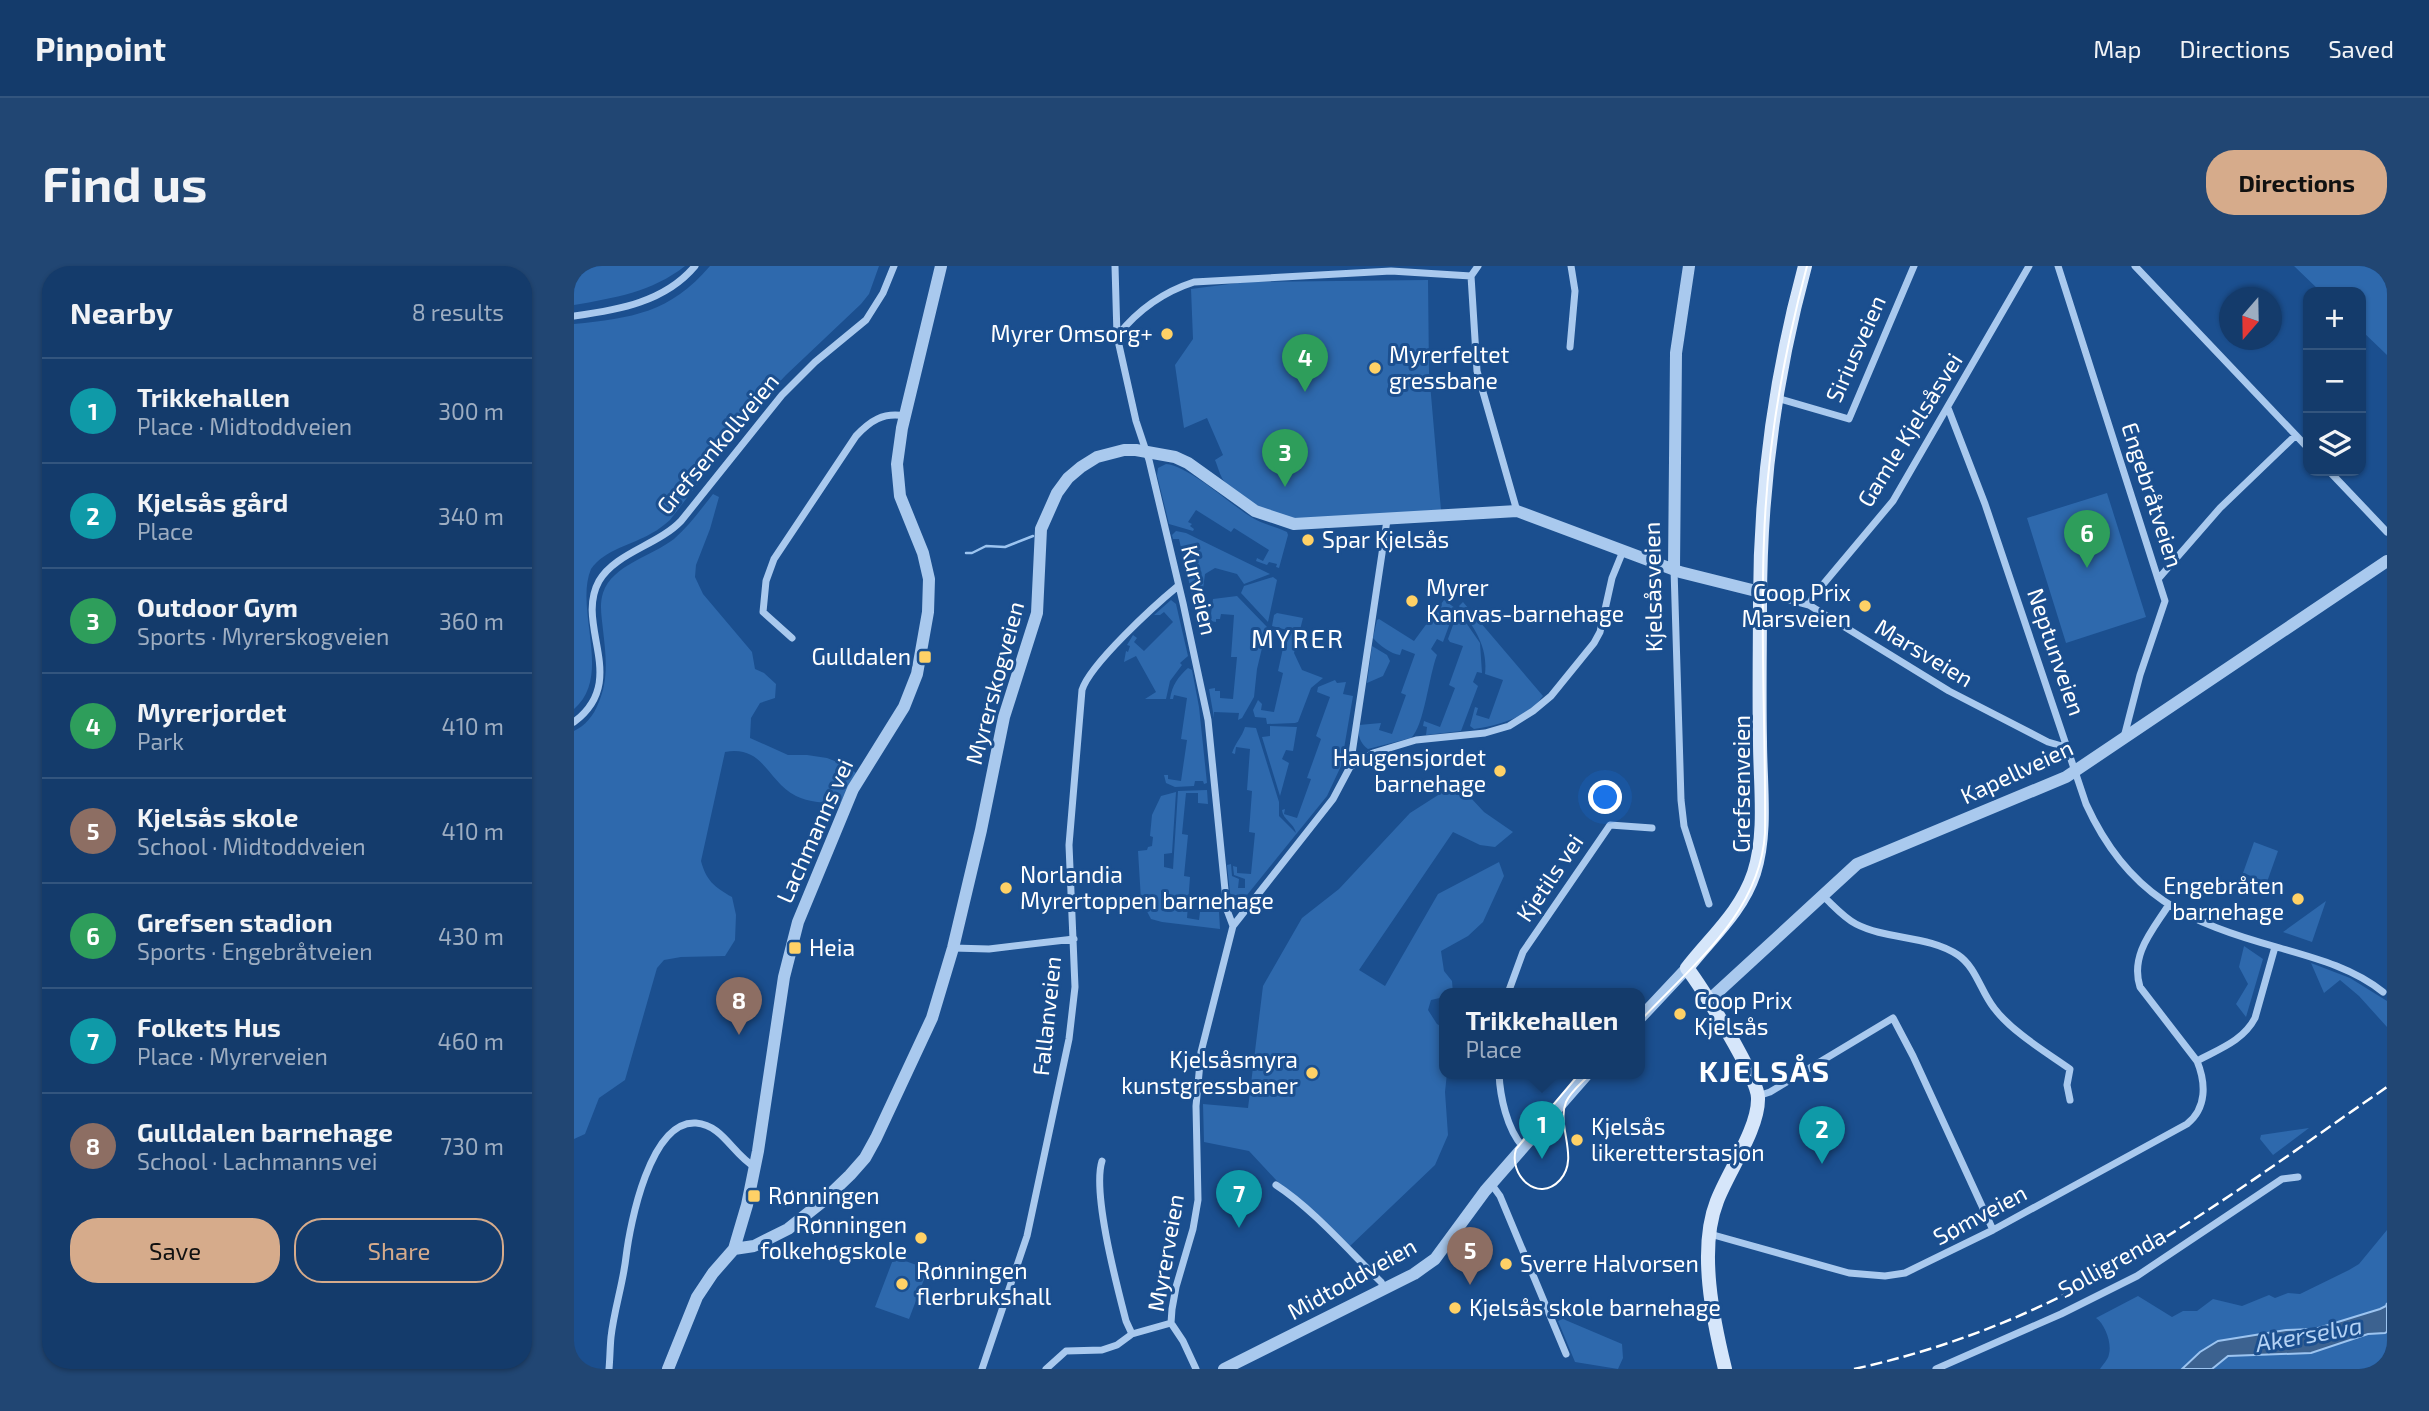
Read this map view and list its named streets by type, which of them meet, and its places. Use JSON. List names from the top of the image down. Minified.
{"streets":{"main road":["Grefsenveien"],"street":["Siriusveien","Gamle Kjelsåsvei","Grefsenkollveien","Engebråtveien","Kjelsåsveien","Kurveien","Neptunveien","Marsveien","Myrerskogveien","Kapellveien","Lachmanns vei","Kjetils vei","Fallanveien","Sømveien","Myrerveien","Solligrenda","Midtoddveien"]},"crossings":[["Siriusveien","Grefsenveien"],["Gamle Kjelsåsvei","Neptunveien"],["Gamle Kjelsåsvei","Marsveien"],["Engebråtveien","Kapellveien"],["Kjelsåsveien","Myrerskogveien"],["Kurveien","Myrerskogveien"],["Kurveien","Fallanveien"],["Kurveien","Myrerveien"],["Neptunveien","Marsveien"],["Neptunveien","Kapellveien"],["Marsveien","Myrerskogveien"],["Marsveien","Grefsenveien"],["Myrerskogveien","Grefsenveien"],["Myrerskogveien","Lachmanns vei"]],"districts":["MYRER","KJELSÅS"],"water":["Akerselva"],"places":{"other":["Myrer Omsorg+","Myrerfeltet gressbane","Spar Kjelsås","Myrer Kanvas-barnehage","Coop Prix Marsveien","Haugensjordet barnehage","Norlandia Myrertoppen barnehage","Engebråten barnehage","Coop Prix Kjelsås","Kjelsåsmyra kunstgressbaner","Kjelsås likeretterstasjon","Rønningen folkehøgskole","Sverre Halvorsen","Rønningen flerbrukshall","Kjelsås skole barnehage"],"transit":["Gulldalen","Heia","Rønningen"]},"north":"bottom","page":{"header":"Pinpoint","nav":["Map","Directions","Saved"],"buttons":["Directions",["Save","Share"]],"title":"Find us","heading":["Nearby","8 results"],"map_buttons":["+","−"],"pins":["4","3","6","8","1","2","7","5"],"list":[{"mark":"1","name":"Trikkehallen","note":"Place · Midtoddveien","value":"300 m"},{"mark":"2","name":"Kjelsås gård","note":"Place","value":"340 m"},{"mark":"3","name":"Outdoor Gym","note":"Sports · Myrerskogveien","value":"360 m"},{"mark":"4","name":"Myrerjordet","note":"Park","value":"410 m"},{"mark":"5","name":"Kjelsås skole","note":"School · Midtoddveien","value":"410 m"},{"mark":"6","name":"Grefsen stadion","note":"Sports · Engebråtveien","value":"430 m"},{"mark":"7","name":"Folkets Hus","note":"Place · Myrerveien","value":"460 m"},{"mark":"8","name":"Gulldalen barnehage","note":"School · Lachmanns vei","value":"730 m"}],"popup":["Trikkehallen","Place"]}}
